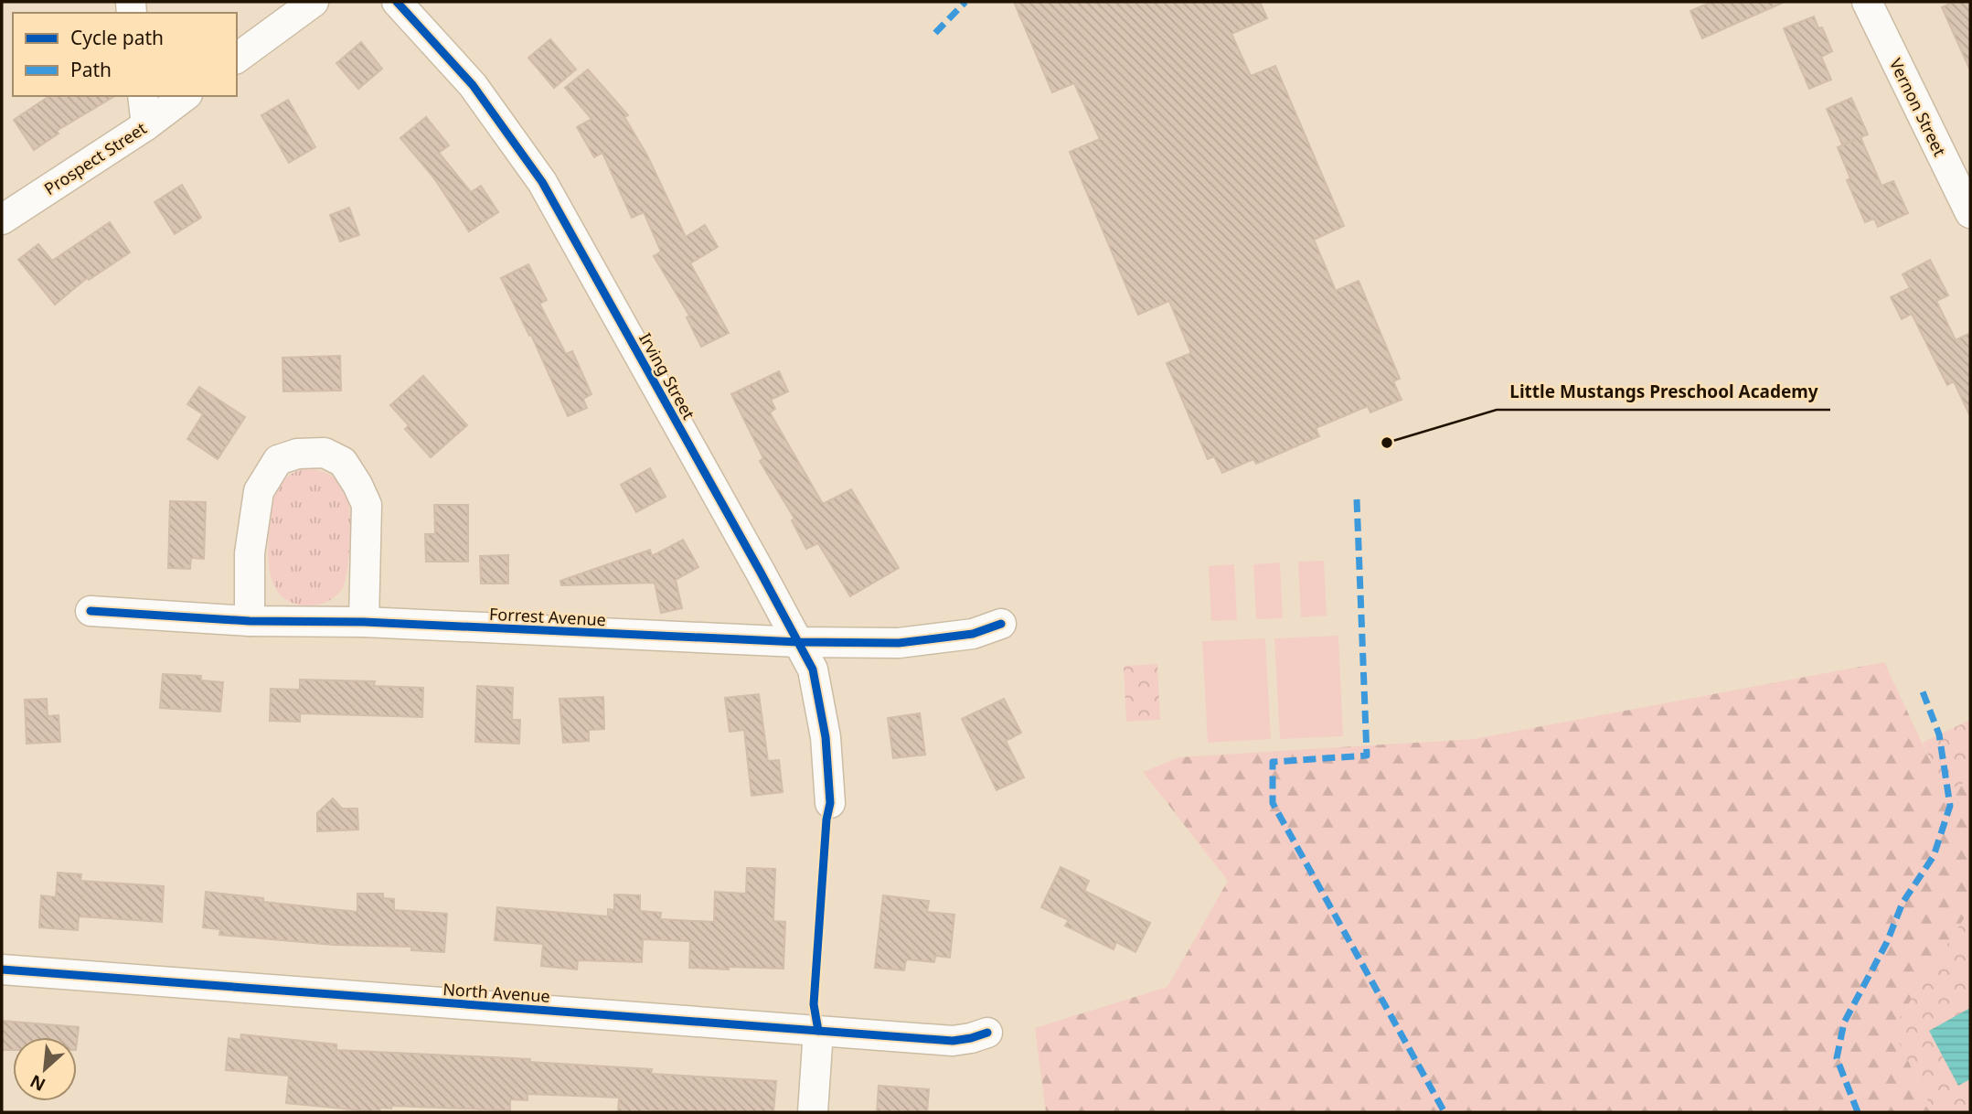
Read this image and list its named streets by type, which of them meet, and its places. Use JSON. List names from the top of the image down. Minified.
{"streets":{"street":["Vernon Street","Prospect Street","Irving Street","Forrest Avenue","North Avenue"]},"crossings":[["Irving Street","Forrest Avenue"]],"places":["Little Mustangs Preschool Academy"],"legend":["Cycle path","Path"],"north":"bottom left"}
